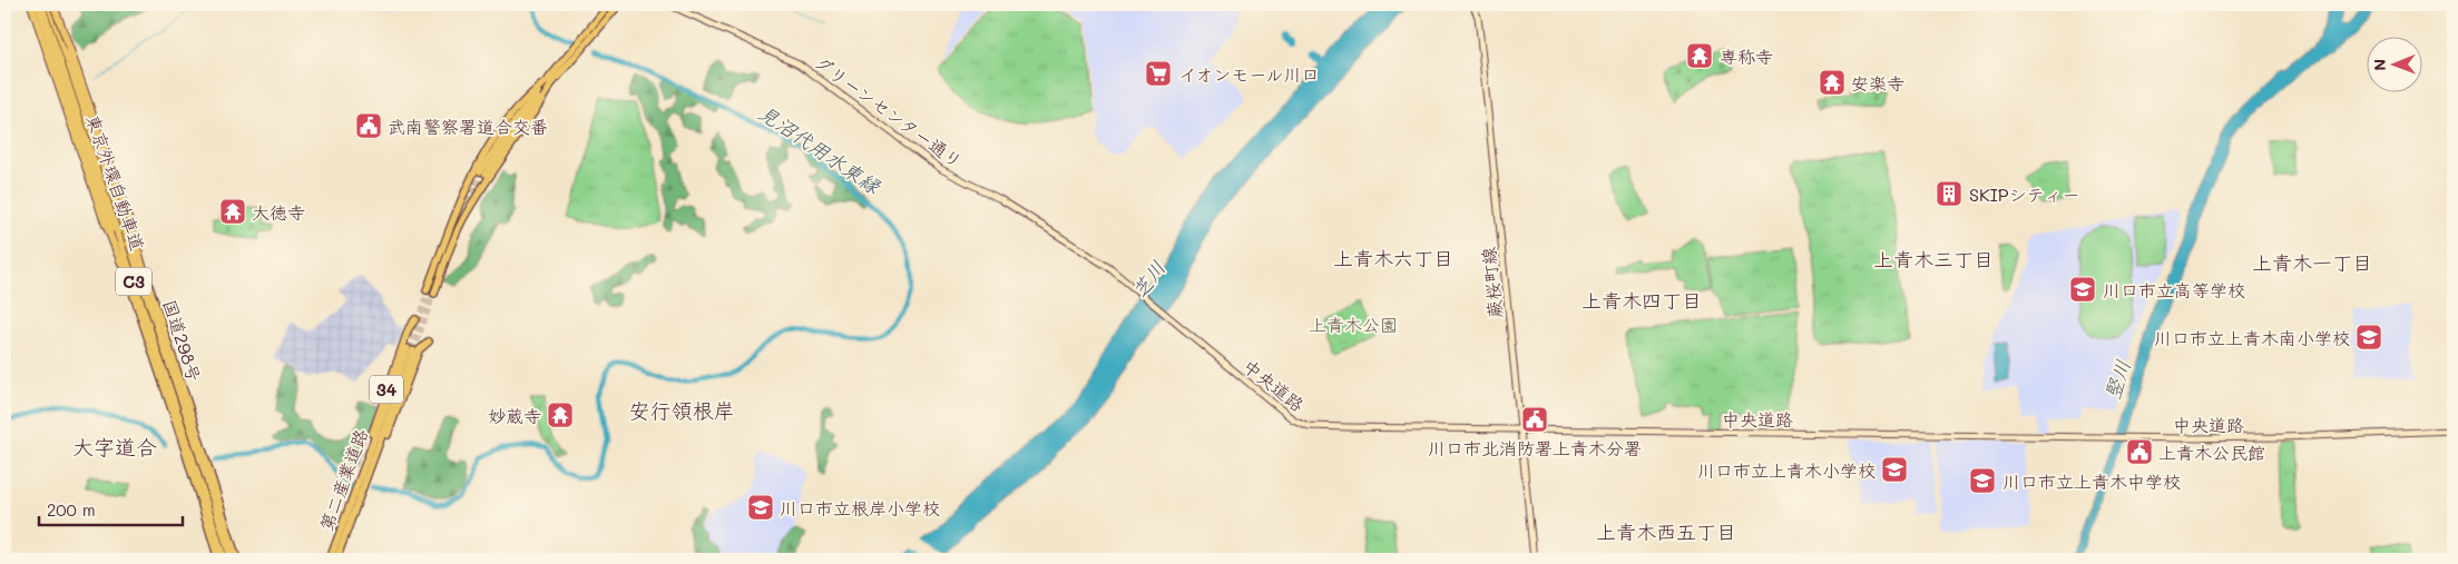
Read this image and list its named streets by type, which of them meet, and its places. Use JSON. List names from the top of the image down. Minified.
{"streets":{"highway":["東京外環自動車道","C3"],"main road":["グリーンセンター通り","蕨桜町線","国道298号","中央道路","34","第二産業道路"]},"crossings":[["グリーンセンター通り","中央道路"],["東京外環自動車道","国道298号"],["蕨桜町線","中央道路"],["34","第二産業道路"]],"districts":["上青木六丁目","上青木三丁目","上青木一丁目","上青木四丁目","安行領根岸","大字道合","上青木西五丁目"],"water":["見沼代用水東縁","芝川","竪川"],"parks":["上青木公園"],"places":{"temple":["専称寺","安楽寺","大徳寺","妙蔵寺"],"supermarket":["イオンモール川口"],"public building":["武南警察署道合交番","川口市北消防署上青木分署","上青木公民館"],"building":["SKIPシティー"],"school or university":["川口市立高等学校","川口市立上青木南小学校","川口市立上青木小学校","川口市立上青木中学校","川口市立根岸小学校"]},"scale_bar":"200 m","north":"left"}
